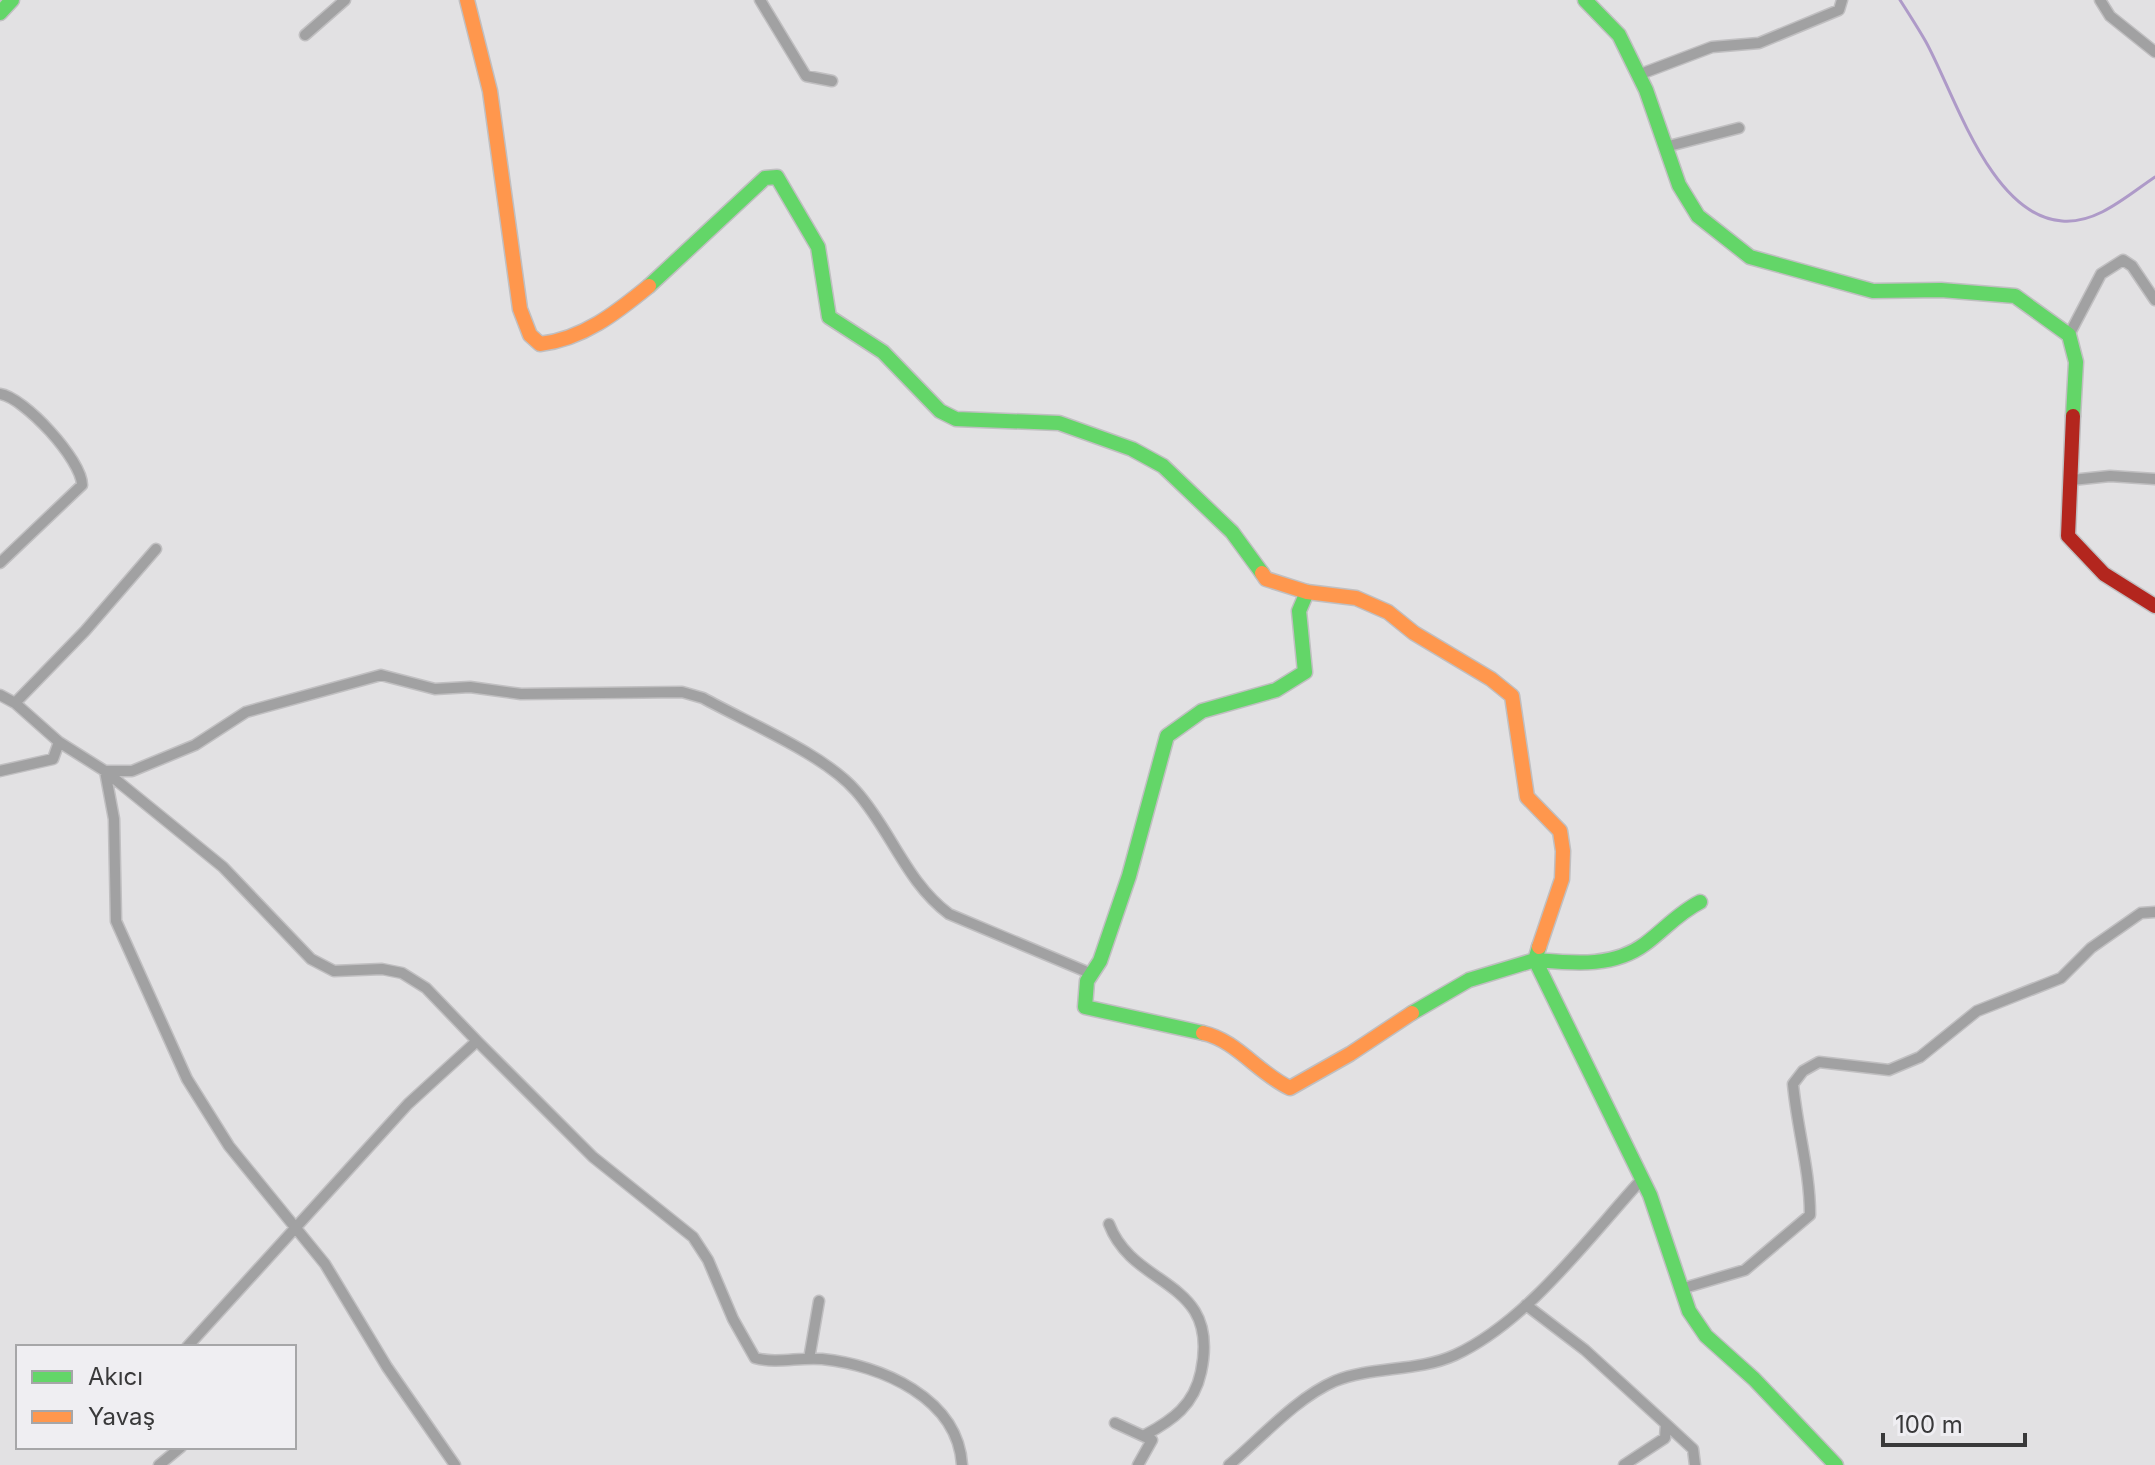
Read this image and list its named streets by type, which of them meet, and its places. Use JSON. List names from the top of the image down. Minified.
{"legend":["Akıcı","Yavaş"],"scale_bar":"100 m"}
